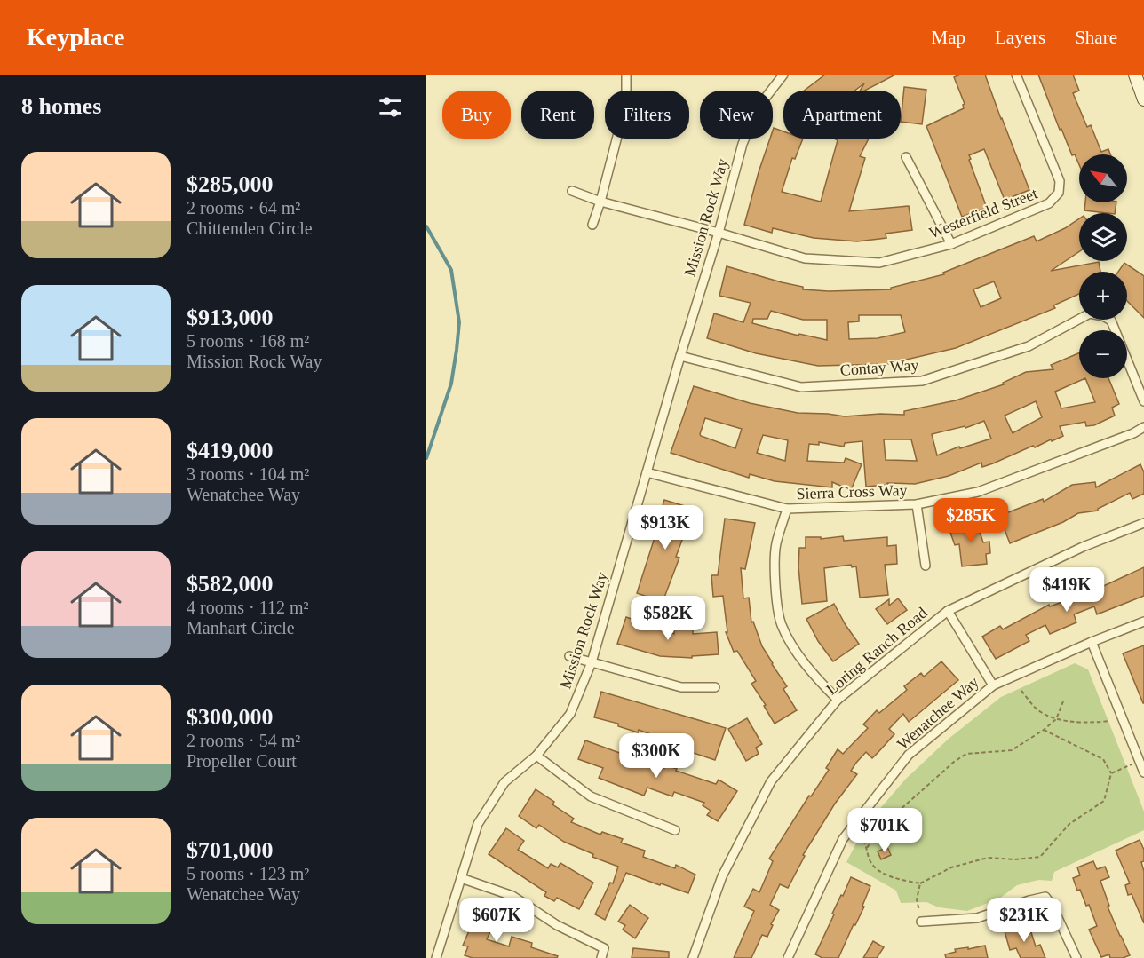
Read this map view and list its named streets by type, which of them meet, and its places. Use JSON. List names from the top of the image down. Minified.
{"streets":{"street":["Westerfield Street","Mission Rock Way","Contay Way","Sierra Cross Way","Loring Ranch Road","Wenatchee Way"]},"crossings":[["Westerfield Street","Mission Rock Way"],["Mission Rock Way","Contay Way"],["Mission Rock Way","Sierra Cross Way"]],"north":"top left","page":{"header":"Keyplace","nav":["Map","Layers","Share"],"heading":"8 homes","chip":["Buy","Rent","Filters","New","Apartment"],"list":[{"name":"$285,000","note":"2 rooms · 64 m² · Chittenden Circle"},{"name":"$913,000","note":"5 rooms · 168 m² · Mission Rock Way"},{"name":"$419,000","note":"3 rooms · 104 m² · Wenatchee Way"},{"name":"$582,000","note":"4 rooms · 112 m² · Manhart Circle"},{"name":"$300,000","note":"2 rooms · 54 m² · Propeller Court"},{"name":"$701,000","note":"5 rooms · 123 m² · Wenatchee Way"}],"map_buttons":["+","−"],"price":["$285K","$913K","$419K","$582K","$300K","$701K","$607K","$231K"]}}
